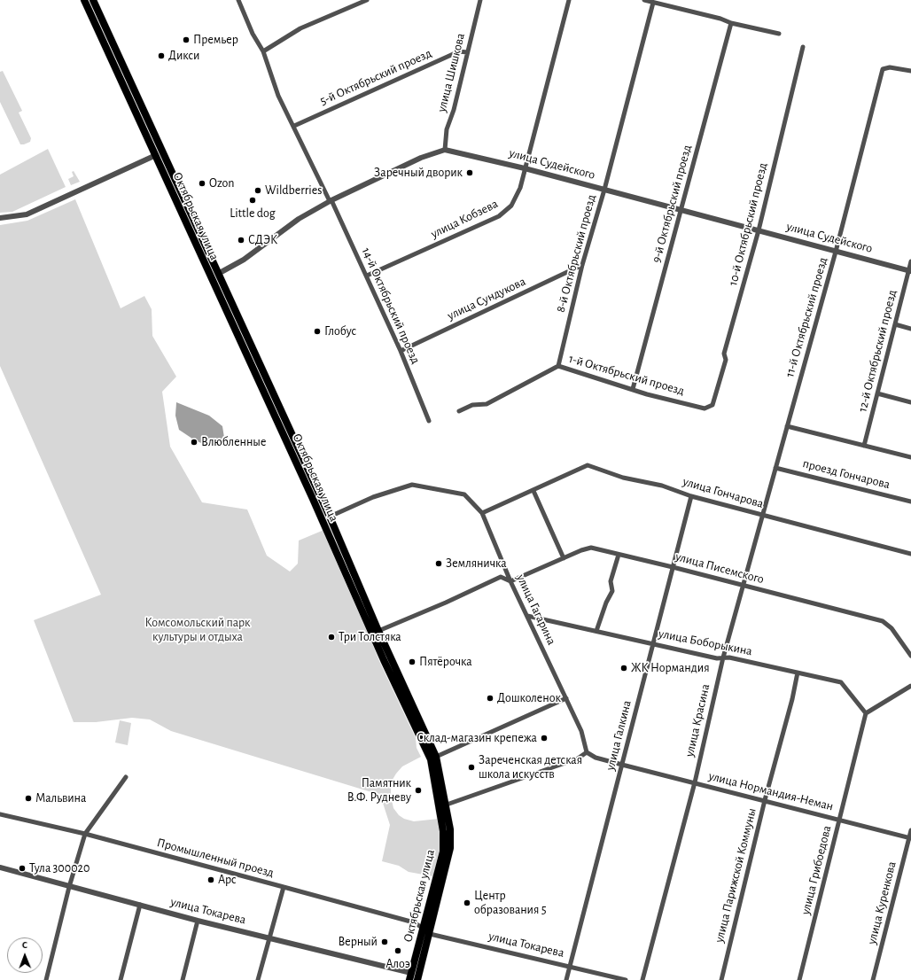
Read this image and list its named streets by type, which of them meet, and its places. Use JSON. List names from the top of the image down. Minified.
{"streets":{"main road":["Октябрьская улица","улица Токарева"],"street":["улица Шишкова","5-й Октябрьский проезд","улица Судейского","9-й Октябрьский проезд","улица Кобзева","10-й Октябрьский проезд","8-й Октябрьский проезд","улица Сундукова","14-й Октябрьский проезд","11-й Октябрьский проезд","12-й Октябрьский проезд","1-й Октябрьский проезд","проезд Гончарова","улица Гончарова","улица Писемского","улица Гагарина","улица Боборыкина","улица Красина","улица Галкина","улица Нормандия-Неман","Промышленный проезд","улица Грибоедова","улица Парижской Коммуны","улица Куренкова"]},"crossings":[["улица Шишкова","5-й Октябрьский проезд"],["улица Шишкова","улица Судейского"],["5-й Октябрьский проезд","14-й Октябрьский проезд"],["улица Судейского","9-й Октябрьский проезд"],["улица Судейского","улица Кобзева"],["улица Судейского","10-й Октябрьский проезд"],["улица Судейского","8-й Октябрьский проезд"],["улица Судейского","11-й Октябрьский проезд"],["улица Судейского","12-й Октябрьский проезд"],["9-й Октябрьский проезд","1-й Октябрьский проезд"],["Октябрьская улица","улица Гагарина"],["Октябрьская улица","Промышленный проезд"],["Октябрьская улица","улица Токарева"],["улица Кобзева","14-й Октябрьский проезд"],["10-й Октябрьский проезд","1-й Октябрьский проезд"],["8-й Октябрьский проезд","улица Сундукова"],["8-й Октябрьский проезд","1-й Октябрьский проезд"],["улица Сундукова","14-й Октябрьский проезд"],["11-й Октябрьский проезд","улица Красина"],["проезд Гончарова","улица Красина"],["улица Гончарова","улица Гагарина"],["улица Гончарова","улица Красина"],["улица Гончарова","улица Галкина"],["улица Писемского","улица Гагарина"],["улица Писемского","улица Красина"],["улица Писемского","улица Галкина"],["улица Гагарина","улица Боборыкина"],["улица Гагарина","улица Нормандия-Неман"],["улица Боборыкина","улица Красина"],["улица Боборыкина","улица Галкина"],["улица Боборыкина","улица Грибоедова"],["улица Боборыкина","улица Парижской Коммуны"],["улица Красина","улица Нормандия-Неман"],["улица Галкина","улица Нормандия-Неман"],["улица Галкина","улица Токарева"],["улица Нормандия-Неман","улица Грибоедова"],["улица Нормандия-Неман","улица Парижской Коммуны"],["улица Нормандия-Неман","улица Куренкова"],["Промышленный проезд","улица Токарева"]],"parks":["Комсомольский парк культуры и отдыха"],"places":["Премьер","Дикси","Заречный дворик","Ozon","Wildberries","Little dog","СДЭК","Глобус","Влюбленные","Земляничка","Три Толстяка","Пятёрочка","ЖК Нормандия","Дошколенок","Склад-магазин крепежа","Зареченская детская школа искусств","Памятник В.Ф. Рудневу","Мальвина","Тула 300020","Арс","Центр образования 5","Верный","Алоэ"],"north":"top"}
